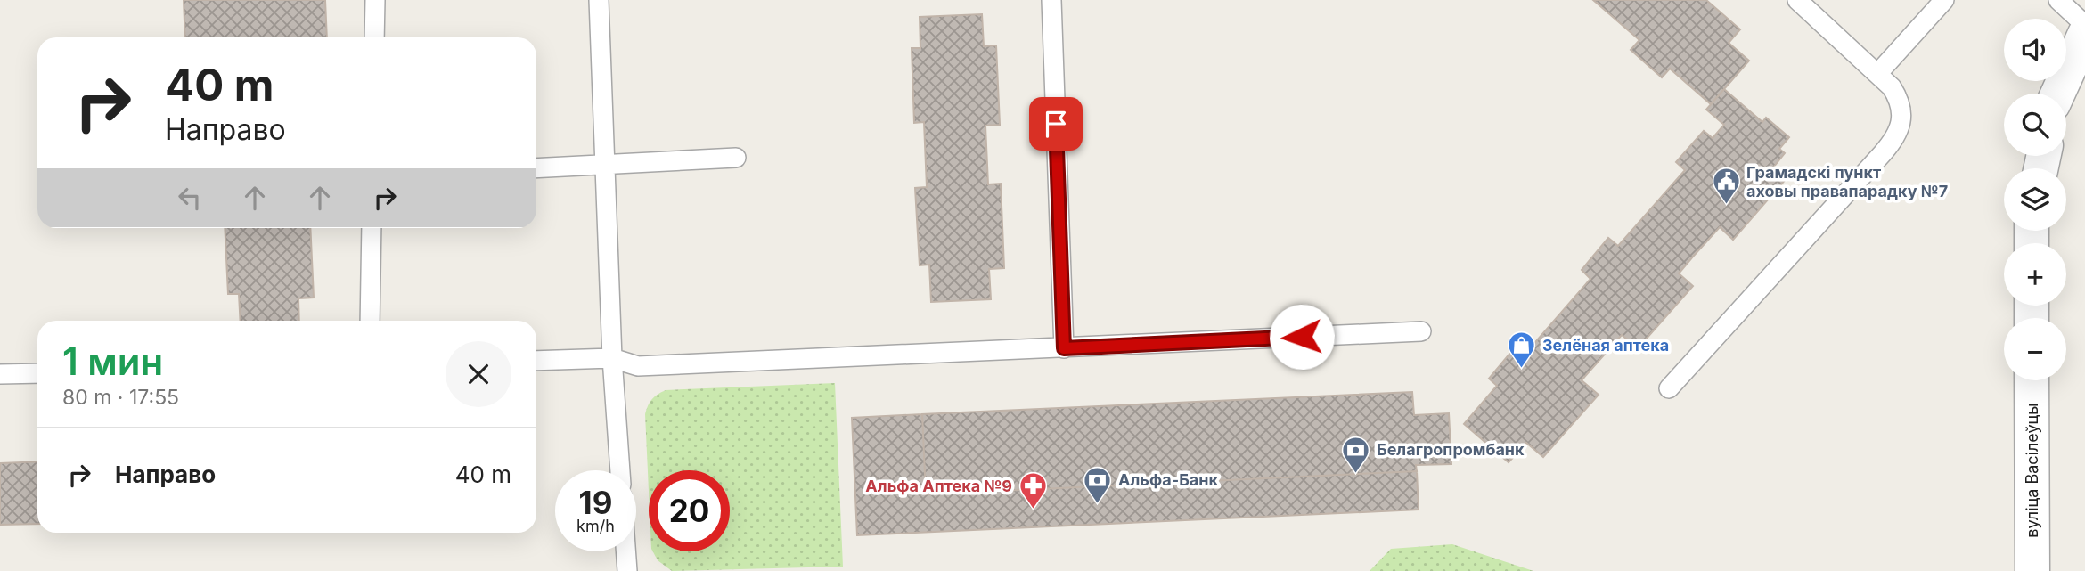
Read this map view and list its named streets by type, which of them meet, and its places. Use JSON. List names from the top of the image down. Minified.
{"streets":{"street":["вуліца Васілеўцы"]},"places":{"public building":["Грамадскі пункт аховы правапарадку №7"],"shop":["Зелёная аптека"],"bank":["Белагропромбанк","Альфа-Банк"],"pharmacy":["Альфа Аптека №9"]},"page":{"map_buttons":["+","−"],"turn":["40 m","Направо"],"heading":["1 мин","80 m · 17:55"],"list":[{"name":"Направо","value":"40 m"}],"speed":"19 km/h","limit":"20"}}
